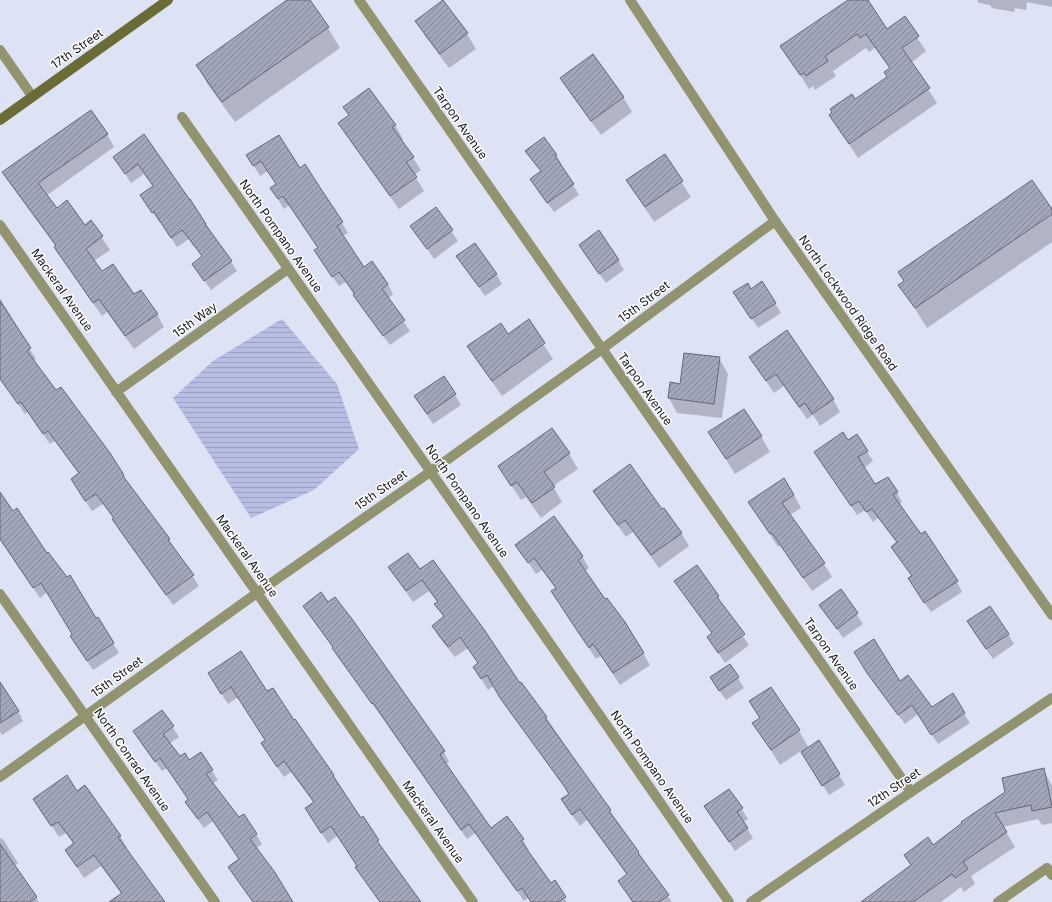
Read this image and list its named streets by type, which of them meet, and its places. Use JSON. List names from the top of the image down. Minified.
{"streets":{"main road":["17th Street"],"street":["Tarpon Avenue","North Pompano Avenue","Mackeral Avenue","15th Street","North Lockwood Ridge Road","15th Way","North Conrad Avenue","12th Street"]},"crossings":[["Tarpon Avenue","15th Street"],["Tarpon Avenue","12th Street"],["North Pompano Avenue","15th Street"],["North Pompano Avenue","15th Way"],["Mackeral Avenue","15th Street"],["Mackeral Avenue","15th Way"],["15th Street","North Lockwood Ridge Road"],["15th Street","North Conrad Avenue"]]}
